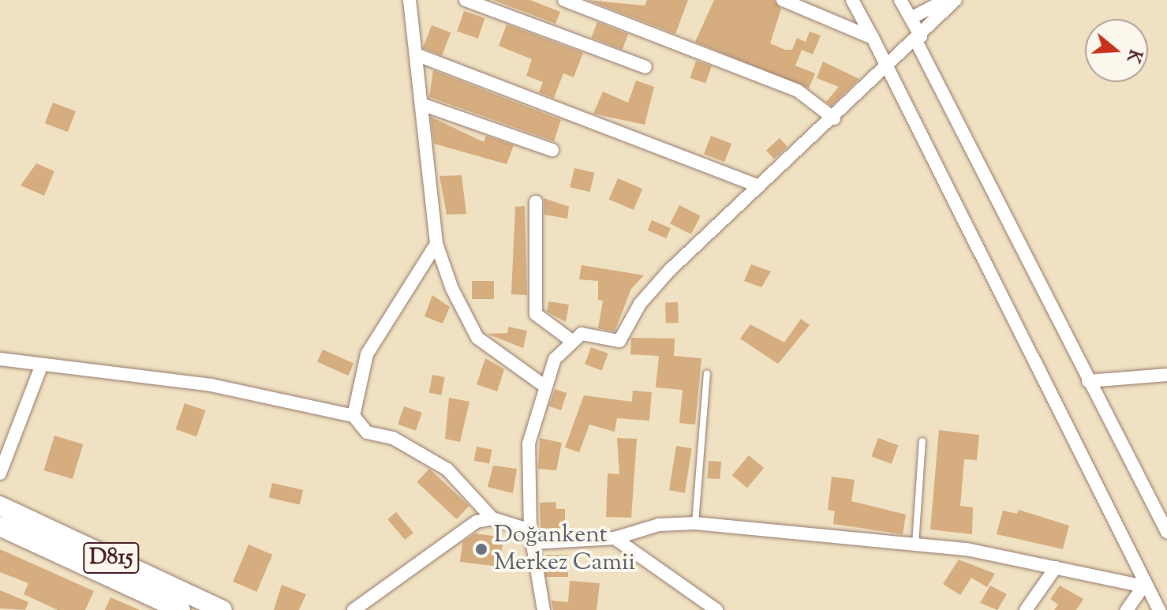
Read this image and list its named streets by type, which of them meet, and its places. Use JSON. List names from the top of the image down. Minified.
{"streets":{"main road":["D815"]},"places":["Doğankent Merkez Camii"],"north":"right"}
